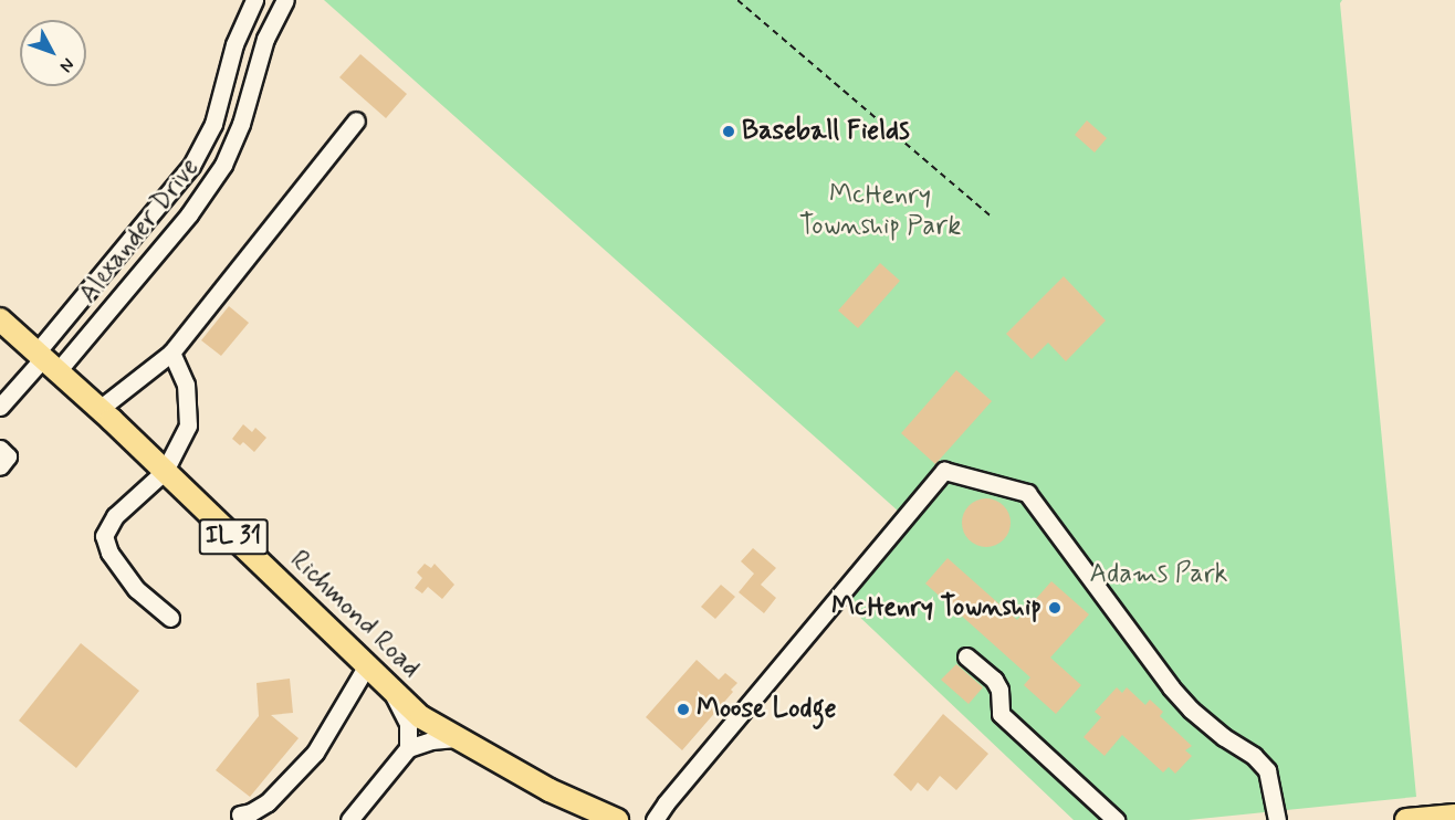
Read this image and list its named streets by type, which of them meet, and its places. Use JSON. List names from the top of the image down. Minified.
{"streets":{"main road":["IL 31","Richmond Road"],"street":["Alexander Drive"]},"crossings":[["Alexander Drive","Richmond Road"]],"parks":["McHenry Township Park","Adams Park"],"places":["Baseball Fields","McHenry Township","Moose Lodge"],"north":"bottom right"}
